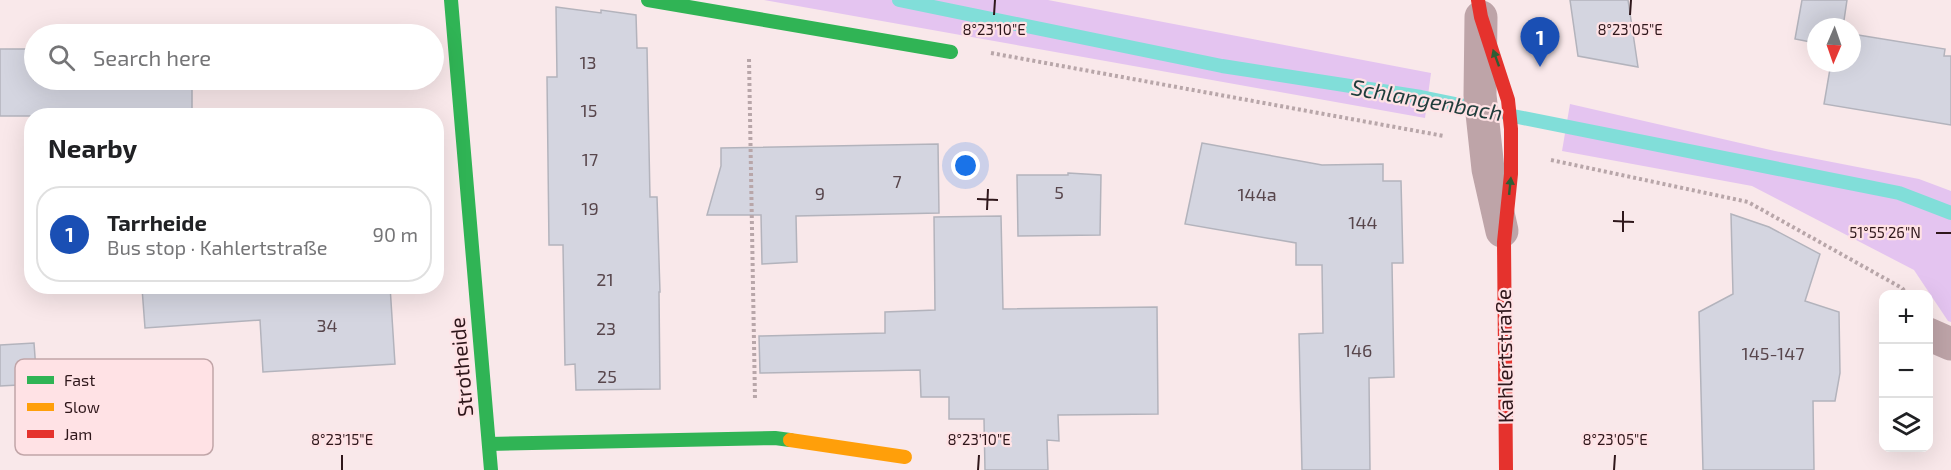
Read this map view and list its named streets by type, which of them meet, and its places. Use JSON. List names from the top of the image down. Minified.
{"streets":{"street":["Kahlertstraße","Strotheide"]},"water":["Schlangenbach"],"house_numbers":["13","15","17","7","5","9","144a","19","144","21","34","23","146","145-147","25"],"legend":["Fast","Slow","Jam"],"north":"bottom","page":{"pins":"1","search":"Search here","heading":"Nearby","list":[{"mark":"1","name":"Tarrheide","note":"Bus stop · Kahlertstraße","value":"90 m"}],"map_buttons":["+","−"]},"coordinates":["8°23'10\"E","8°23'05\"E","51°55'26\"N","8°23'15\"E"]}
